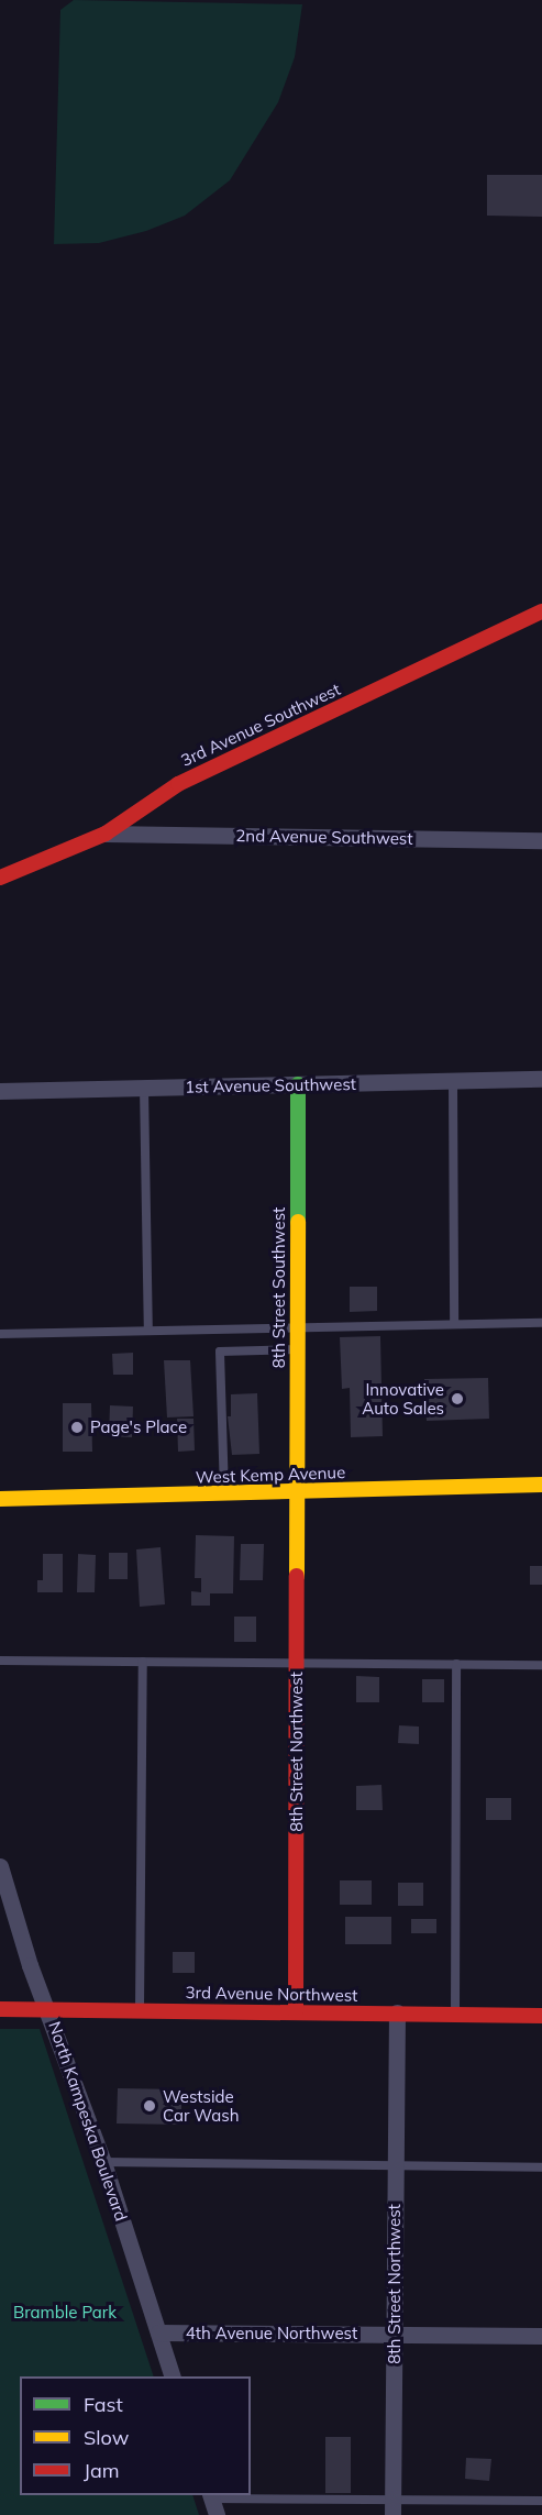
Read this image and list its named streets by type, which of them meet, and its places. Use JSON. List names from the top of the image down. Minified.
{"streets":{"street":["3rd Avenue Southwest","2nd Avenue Southwest","1st Avenue Southwest","8th Street Southwest","West Kemp Avenue","8th Street Northwest","3rd Avenue Northwest","North Kampeska Boulevard","4th Avenue Northwest"]},"crossings":[["3rd Avenue Southwest","2nd Avenue Southwest"],["1st Avenue Southwest","8th Street Southwest"],["8th Street Southwest","West Kemp Avenue"],["8th Street Southwest","8th Street Northwest"],["West Kemp Avenue","8th Street Northwest"],["8th Street Northwest","3rd Avenue Northwest"],["8th Street Northwest","4th Avenue Northwest"],["3rd Avenue Northwest","North Kampeska Boulevard"],["North Kampeska Boulevard","4th Avenue Northwest"]],"parks":["Bramble Park"],"places":["Innovative Auto Sales","Page's Place","Westside Car Wash"],"legend":["Fast","Slow","Jam"]}
